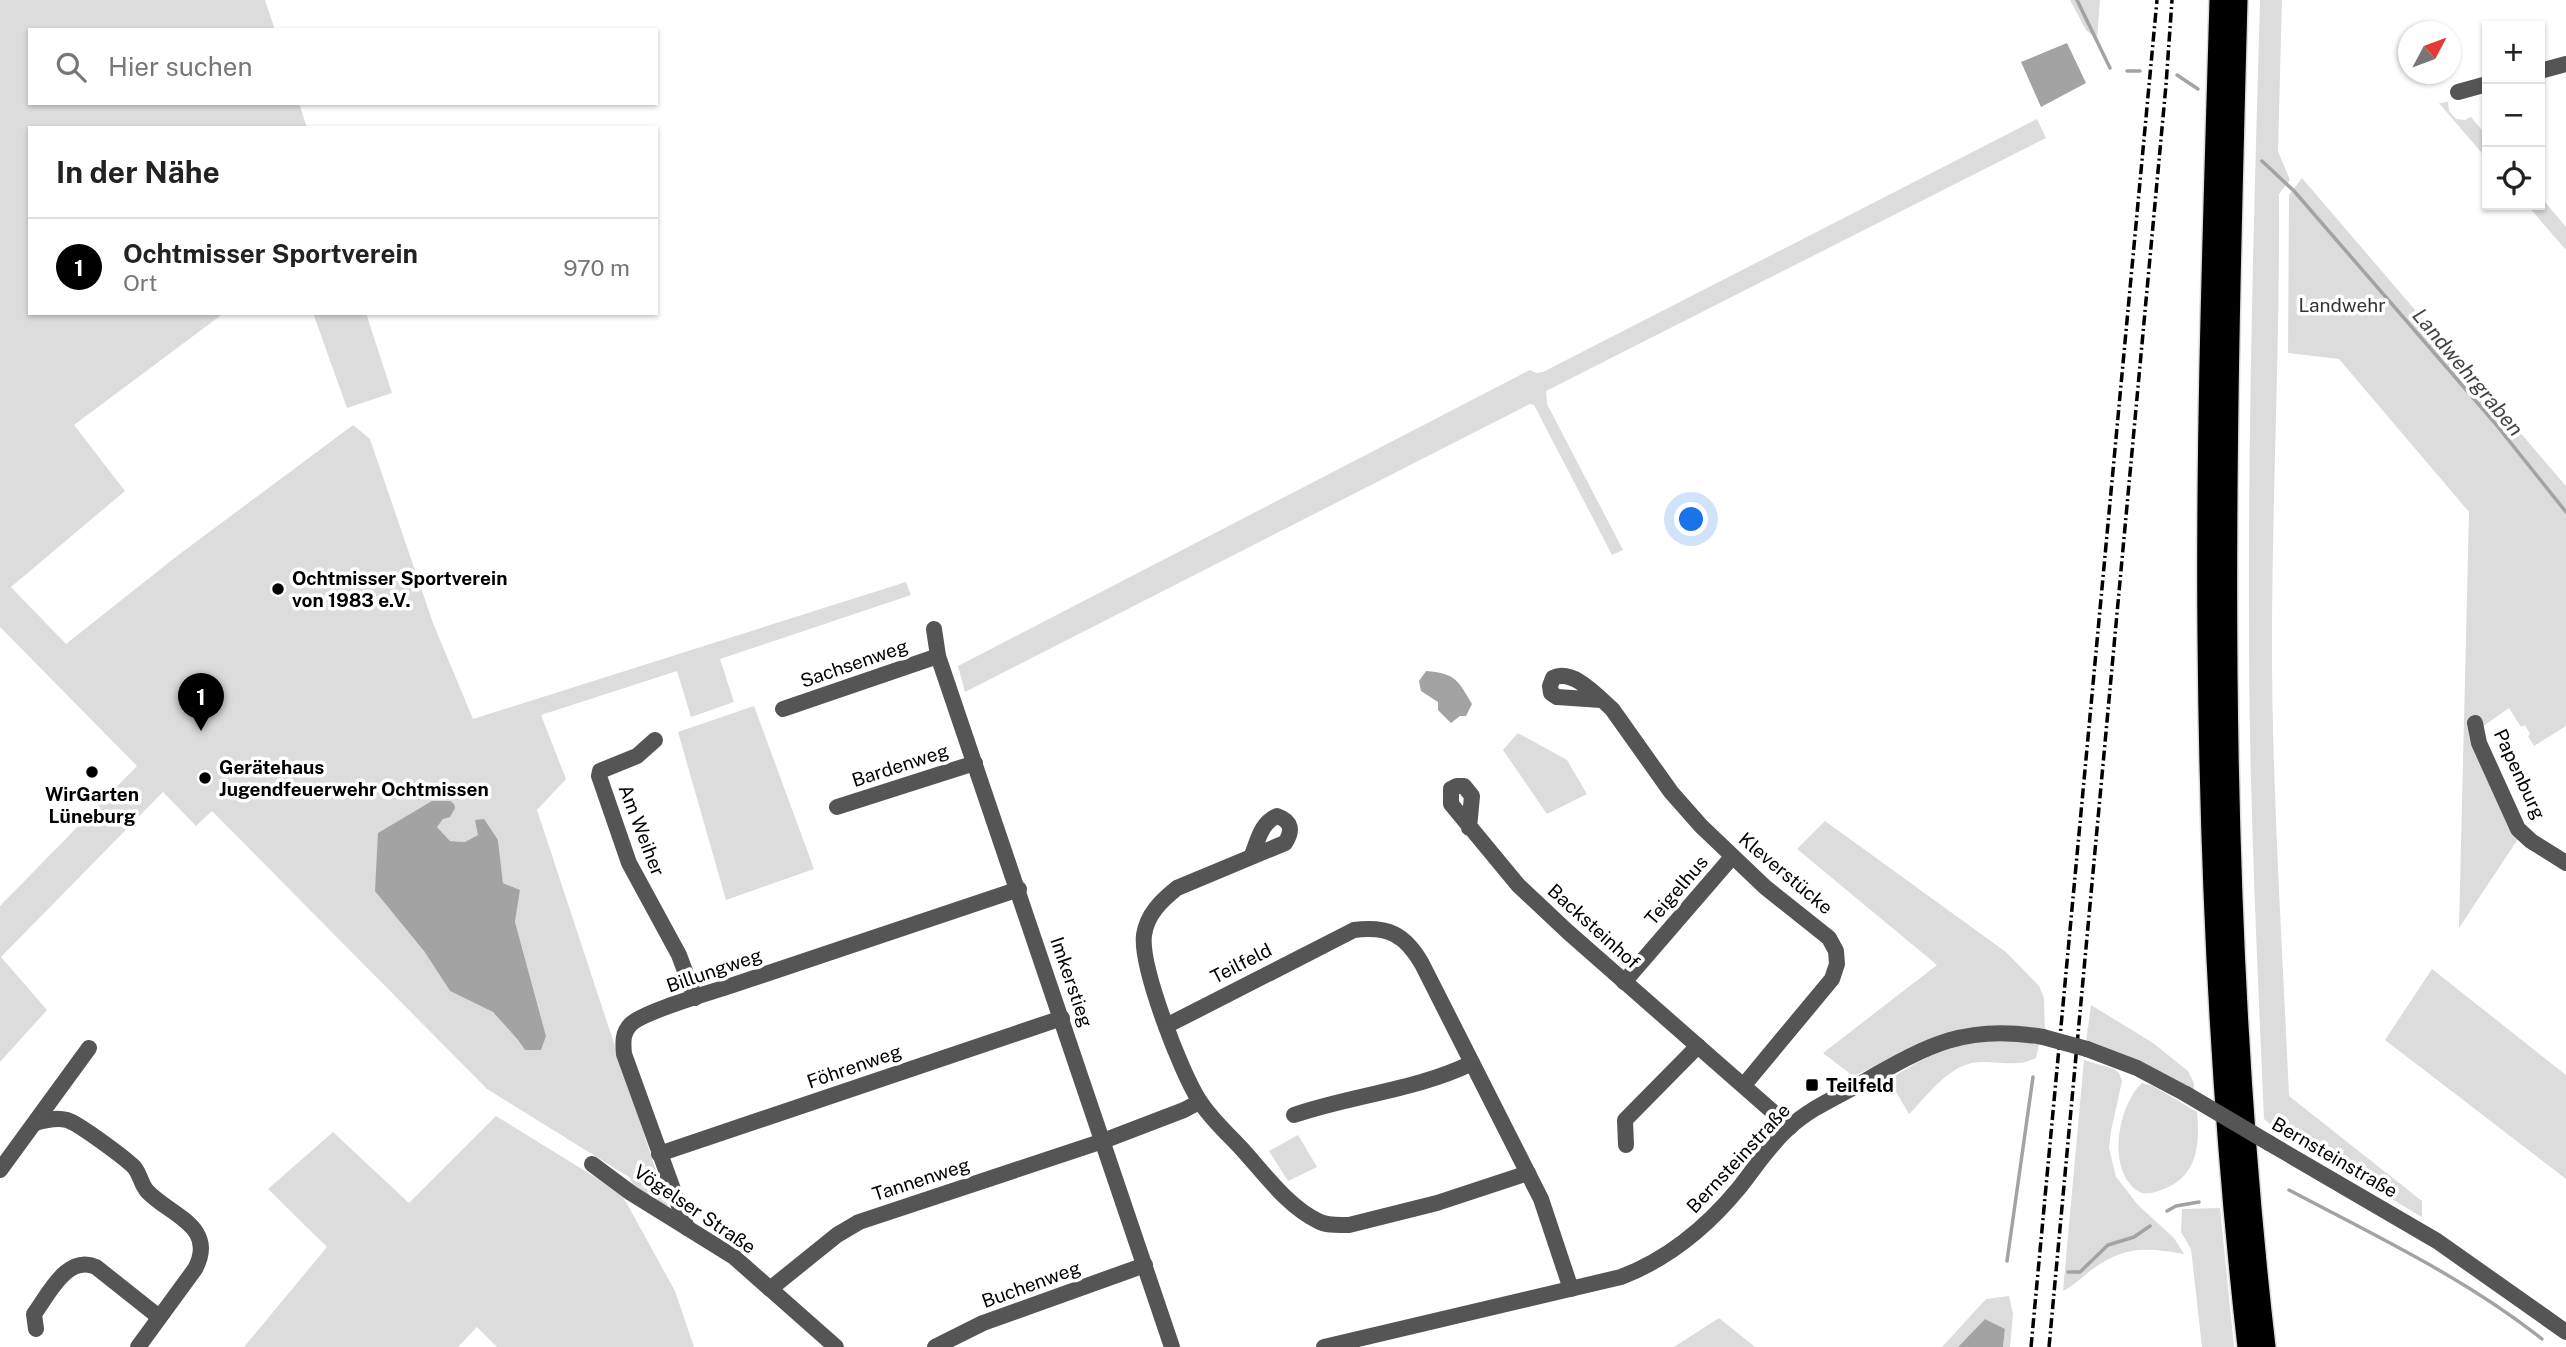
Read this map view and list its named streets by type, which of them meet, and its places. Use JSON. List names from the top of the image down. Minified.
{"streets":{"street":["Sachsenweg","Bardenweg","Papenburg","Am Weiher","Kleverstücke","Teigelhus","Backsteinhof","Teilfeld","Billungweg","Imkerstieg","Föhrenweg","Bernsteinstraße","Tannenweg","Vögelser Straße","Buchenweg"]},"crossings":[["Sachsenweg","Imkerstieg"],["Bardenweg","Imkerstieg"],["Am Weiher","Billungweg"],["Kleverstücke","Teigelhus"],["Kleverstücke","Backsteinhof"],["Teigelhus","Backsteinhof"],["Backsteinhof","Bernsteinstraße"],["Teilfeld","Bernsteinstraße"],["Billungweg","Imkerstieg"],["Billungweg","Föhrenweg"],["Billungweg","Vögelser Straße"],["Imkerstieg","Föhrenweg"],["Imkerstieg","Tannenweg"],["Imkerstieg","Buchenweg"],["Tannenweg","Vögelser Straße"]],"water":["Landwehrgraben"],"parks":["Landwehr"],"places":{"other":["Ochtmisser Sportverein von 1983 e.V.","WirGarten Lüneburg","Gerätehaus Jugendfeuerwehr Ochtmissen"],"transit":["Teilfeld"]},"north":"top right","page":{"map_buttons":["+","−"],"search":"Hier suchen","heading":"In der Nähe","list":[{"mark":"1","name":"Ochtmisser Sportverein","note":"Ort","value":"970 m"}],"pins":"1"}}
